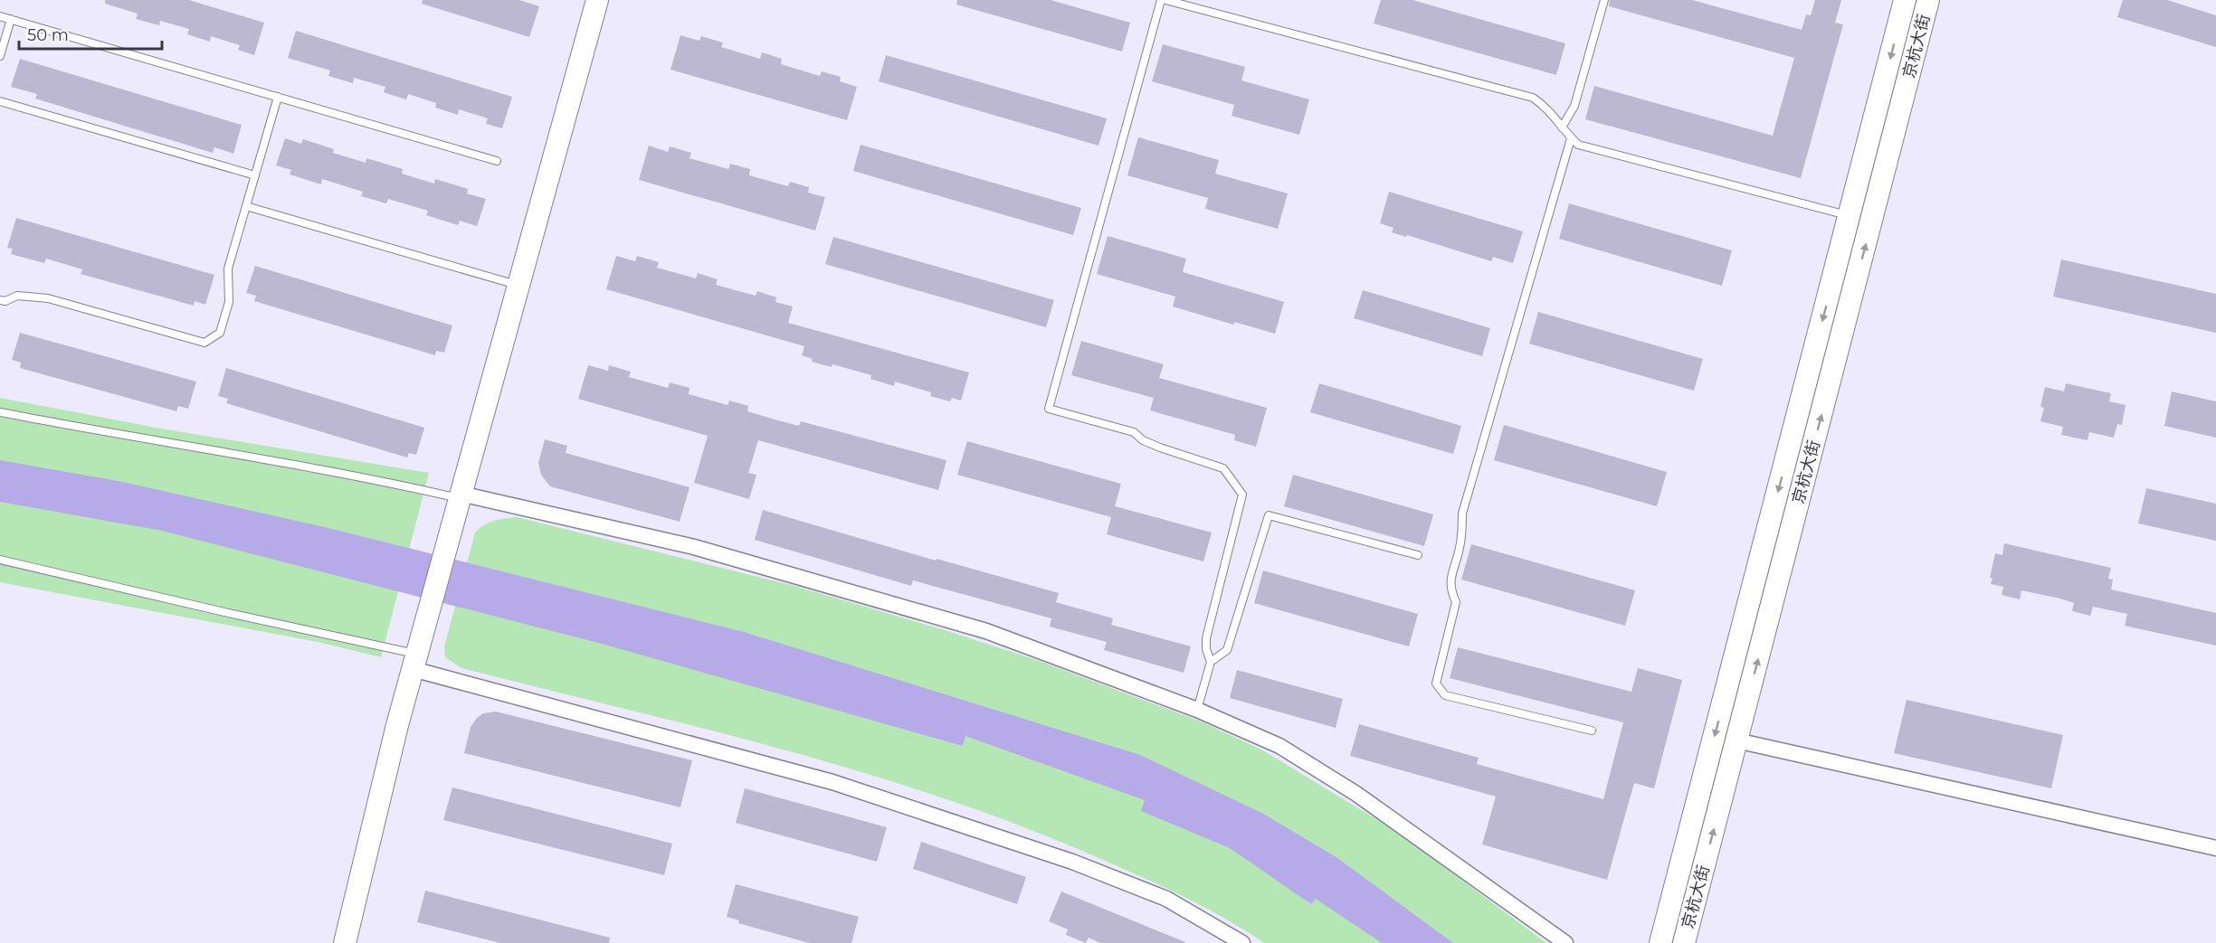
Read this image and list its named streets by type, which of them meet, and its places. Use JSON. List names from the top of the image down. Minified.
{"streets":{"main road":["京杭大街"]},"scale_bar":"50 m"}
